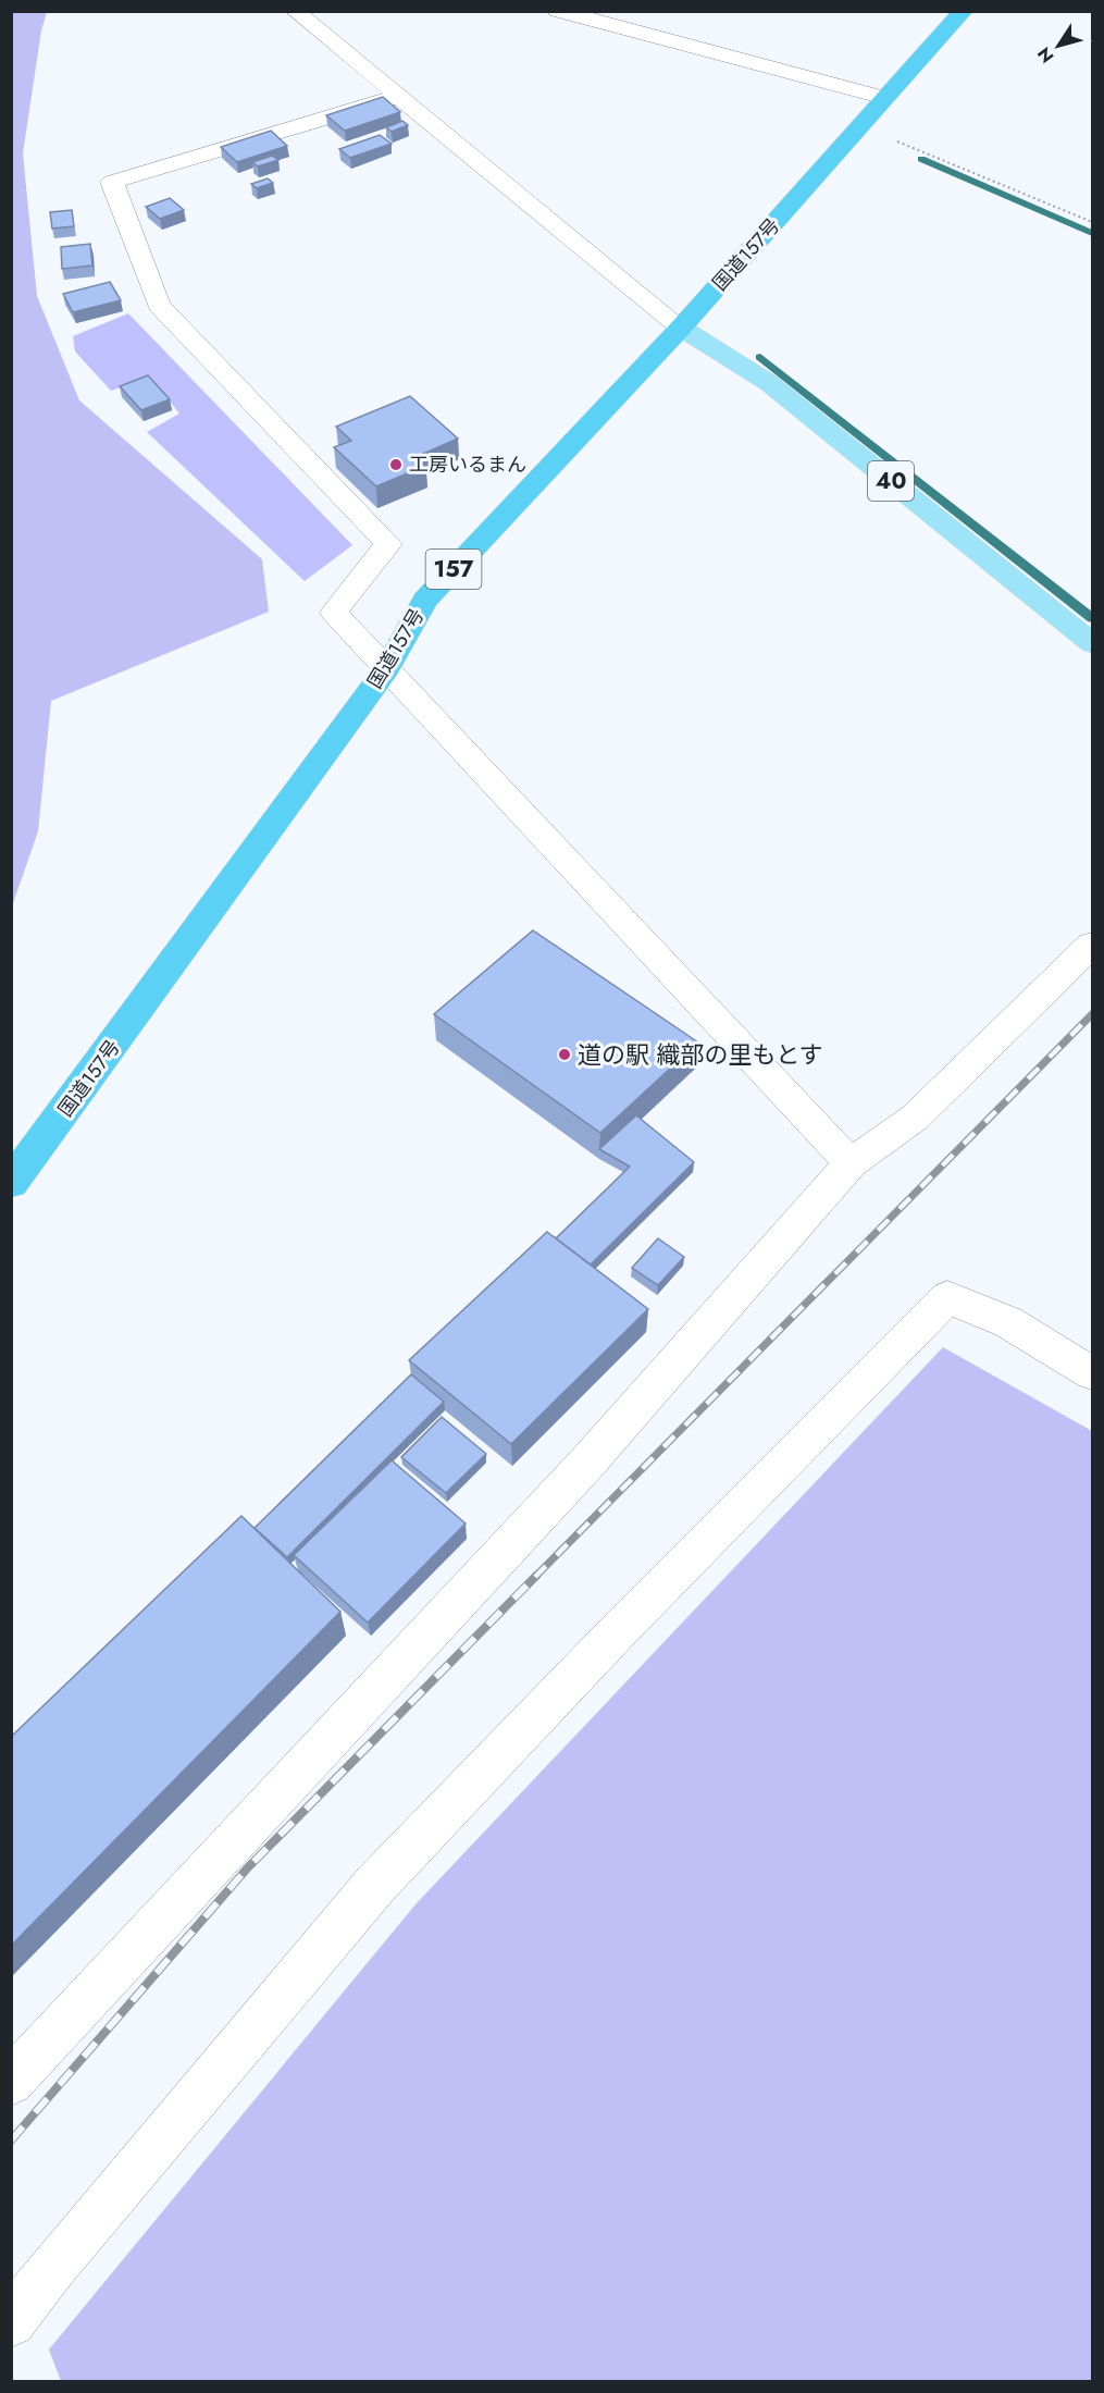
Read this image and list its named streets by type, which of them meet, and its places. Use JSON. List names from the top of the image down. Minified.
{"streets":{"highway":["国道157号","157"],"main road":["40"]},"crossings":[["国道157号","40"]],"places":["工房いるまん","道の駅 織部の里もとす"],"north":"bottom left"}
